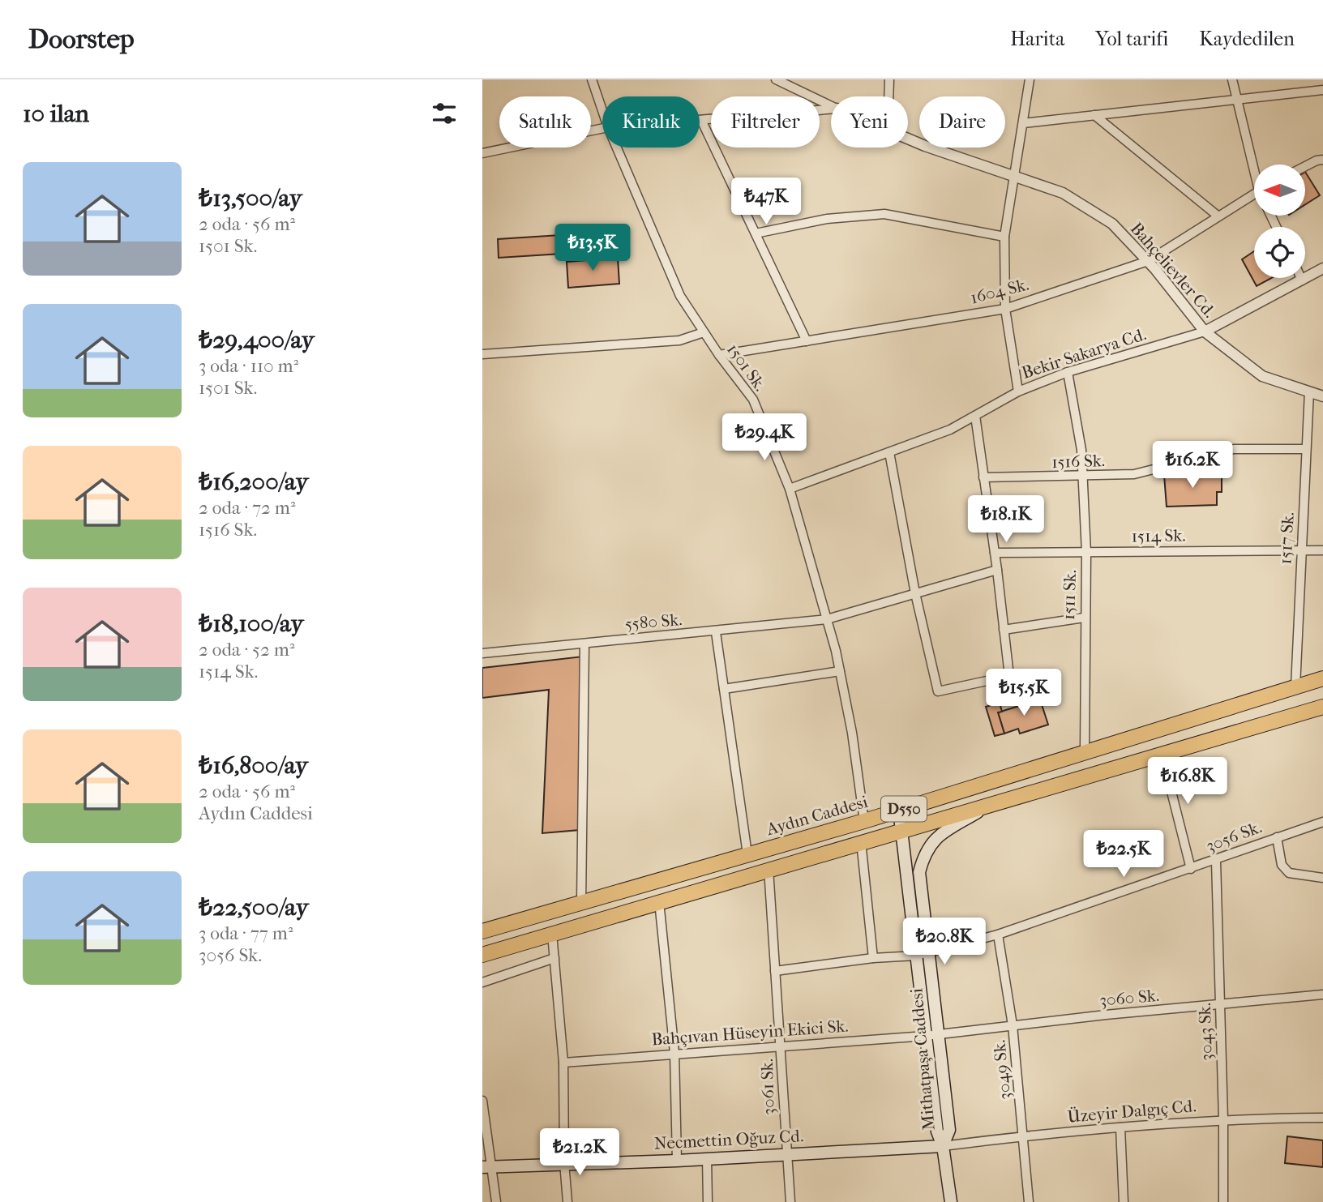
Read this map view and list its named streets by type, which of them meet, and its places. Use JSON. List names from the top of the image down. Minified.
{"streets":{"highway":["D550","Aydın Caddesi"],"main road":["Mithatpaşa Caddesi","Necmettin Oğuz Cd."],"street":["Bahçelievler Cd.","1604 Sk.","Bekir Sakarya Cd.","1501 Sk.","1516 Sk.","1514 Sk.","1517 Sk.","1511 Sk.","5580 Sk.","3056 Sk.","3060 Sk.","3043 Sk.","Bahçıvan Hüseyin Ekici Sk.","3049 Sk.","3061 Sk.","Üzeyir Dalgıç Cd."]},"crossings":[["Bahçelievler Cd.","1604 Sk."],["Bahçelievler Cd.","Bekir Sakarya Cd."],["Bahçelievler Cd.","1517 Sk."],["1604 Sk.","1501 Sk."],["Bekir Sakarya Cd.","1501 Sk."],["Bekir Sakarya Cd.","1511 Sk."],["1501 Sk.","5580 Sk."],["1501 Sk.","Aydın Caddesi"],["1516 Sk.","1517 Sk."],["1516 Sk.","1511 Sk."],["1514 Sk.","1517 Sk."],["1514 Sk.","1511 Sk."],["1517 Sk.","Aydın Caddesi"],["1511 Sk.","Aydın Caddesi"],["D550","Mithatpaşa Caddesi"],["D550","3061 Sk."],["Aydın Caddesi","Mithatpaşa Caddesi"],["3056 Sk.","3043 Sk."],["3056 Sk.","Mithatpaşa Caddesi"],["3056 Sk.","3049 Sk."],["3056 Sk.","3061 Sk."],["3060 Sk.","3043 Sk."],["3060 Sk.","Bahçıvan Hüseyin Ekici Sk."],["3060 Sk.","Mithatpaşa Caddesi"],["3060 Sk.","3049 Sk."],["3043 Sk.","Üzeyir Dalgıç Cd."],["Bahçıvan Hüseyin Ekici Sk.","Mithatpaşa Caddesi"],["Bahçıvan Hüseyin Ekici Sk.","3061 Sk."],["Mithatpaşa Caddesi","Üzeyir Dalgıç Cd."],["Mithatpaşa Caddesi","Necmettin Oğuz Cd."],["3049 Sk.","Üzeyir Dalgıç Cd."],["3061 Sk.","Necmettin Oğuz Cd."],["Üzeyir Dalgıç Cd.","Necmettin Oğuz Cd."]],"north":"left","page":{"header":"Doorstep","nav":["Harita","Yol tarifi","Kaydedilen"],"heading":"10 ilan","chip":["Satılık","Kiralık","Filtreler","Yeni","Daire"],"list":[{"name":"₺13,500/ay","note":"2 oda · 56 m² · 1501 Sk."},{"name":"₺29,400/ay","note":"3 oda · 110 m² · 1501 Sk."},{"name":"₺16,200/ay","note":"2 oda · 72 m² · 1516 Sk."},{"name":"₺18,100/ay","note":"2 oda · 52 m² · 1514 Sk."},{"name":"₺16,800/ay","note":"2 oda · 56 m² · Aydın Caddesi"},{"name":"₺22,500/ay","note":"3 oda · 77 m² · 3056 Sk."}],"price":["₺47K","₺13.5K","₺29.4K","₺16.2K","₺18.1K","₺15.5K","₺16.8K","₺22.5K","₺20.8K","₺21.2K"]}}
